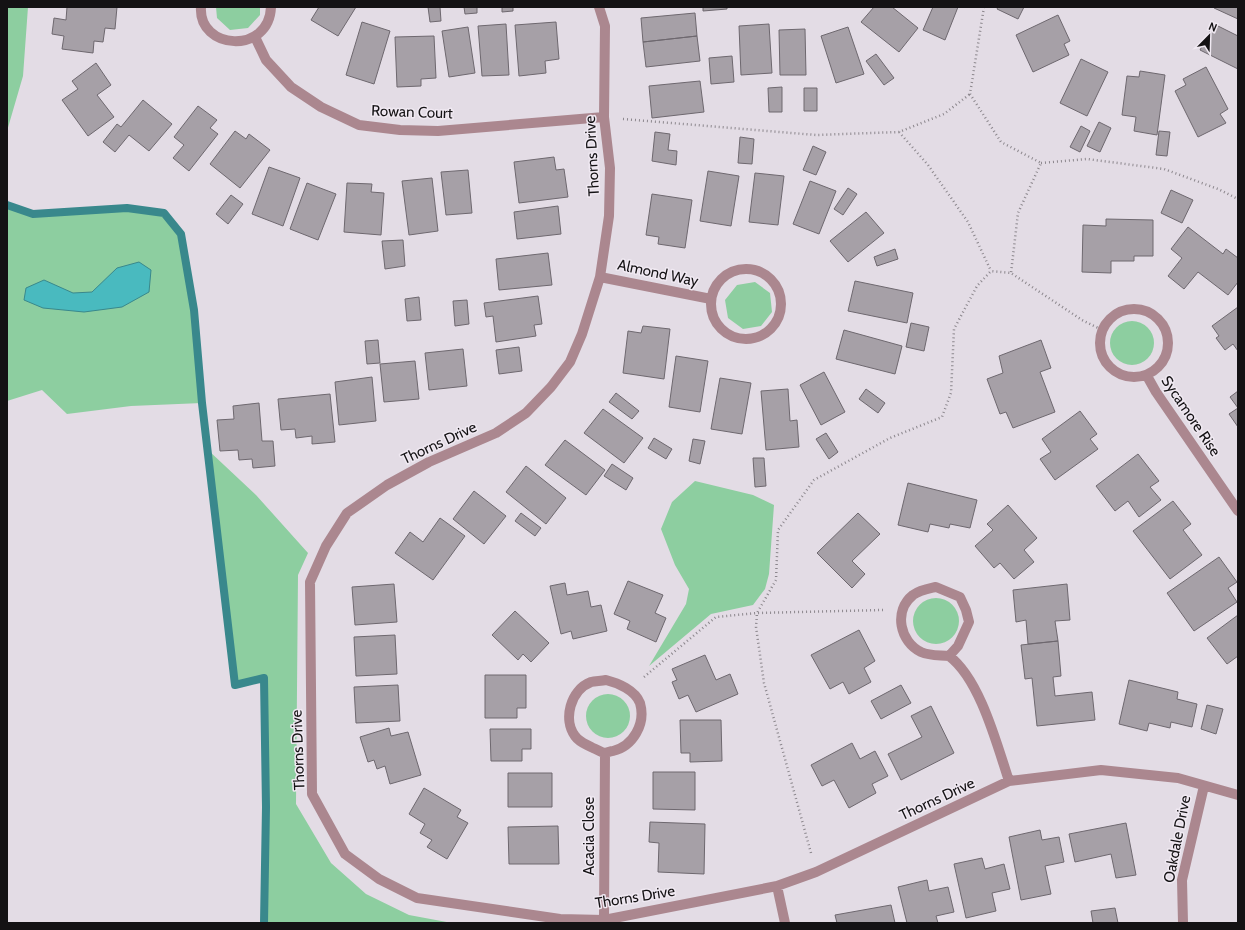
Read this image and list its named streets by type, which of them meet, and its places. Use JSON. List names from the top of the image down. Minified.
{"streets":{"street":["Rowan Court","Thorns Drive","Almond Way","Sycamore Rise","Acacia Close","Oakdale Drive"]},"crossings":[["Rowan Court","Thorns Drive"],["Thorns Drive","Almond Way"],["Thorns Drive","Acacia Close"],["Thorns Drive","Oakdale Drive"]],"north":"top right"}
